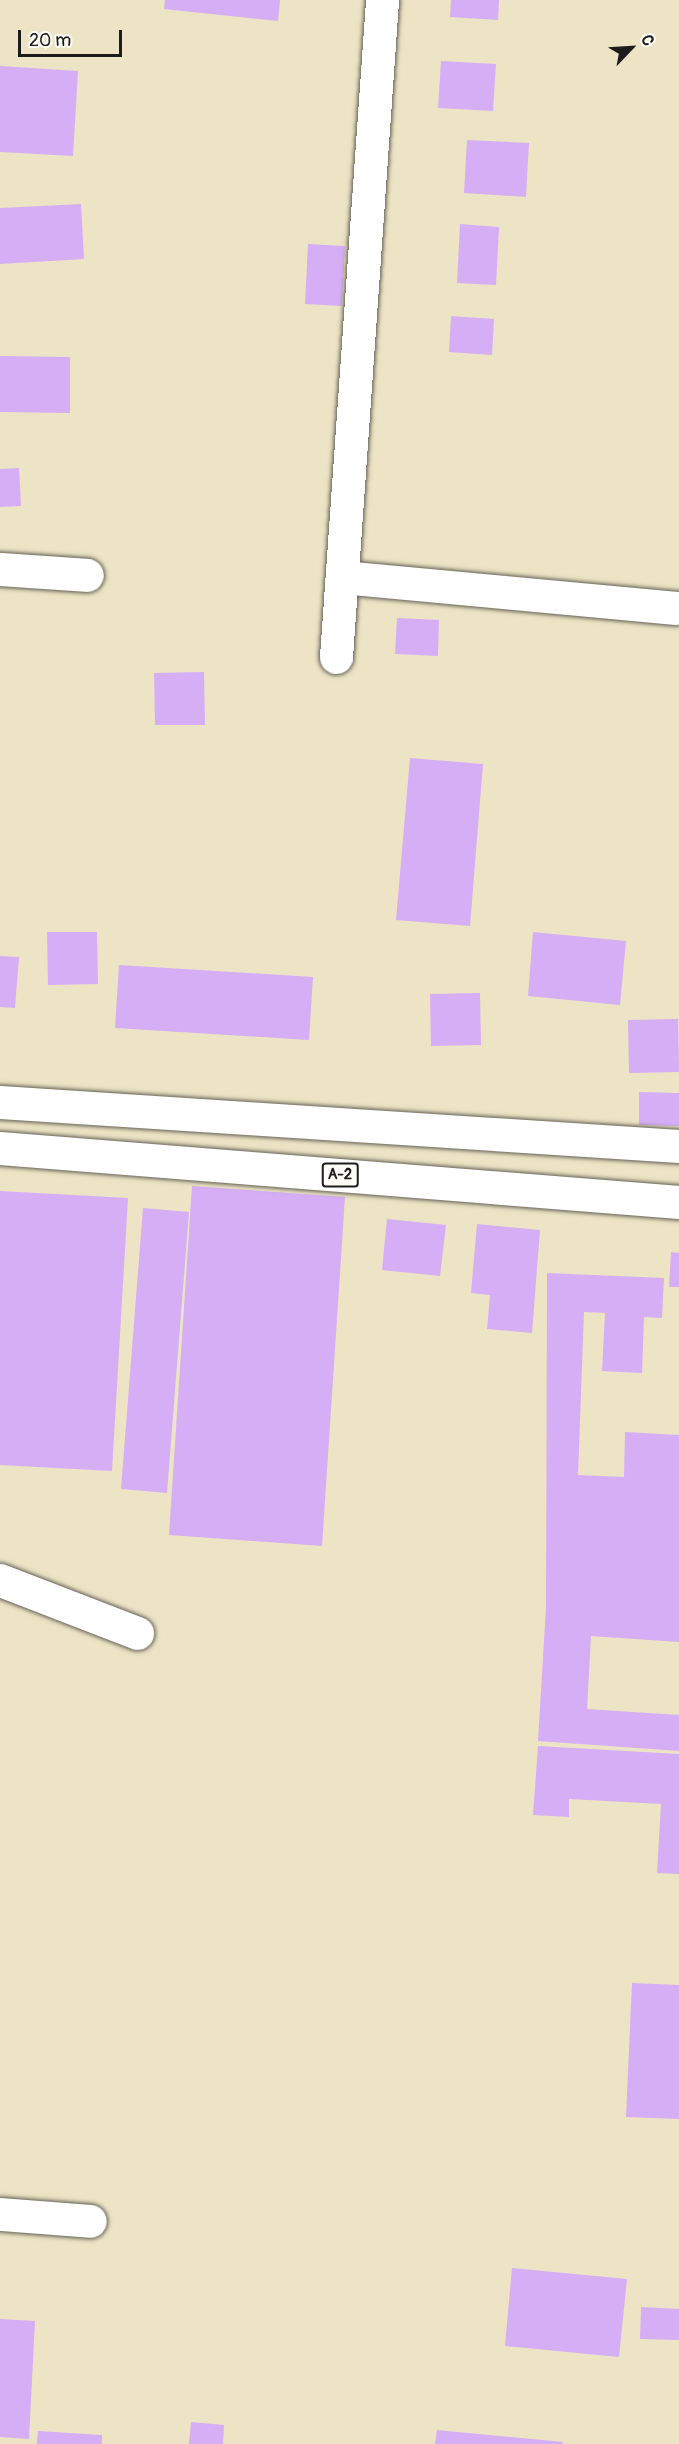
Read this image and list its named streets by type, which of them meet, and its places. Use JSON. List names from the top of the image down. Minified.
{"streets":{"main road":["A-2"]},"scale_bar":"20 m","north":"top right"}
